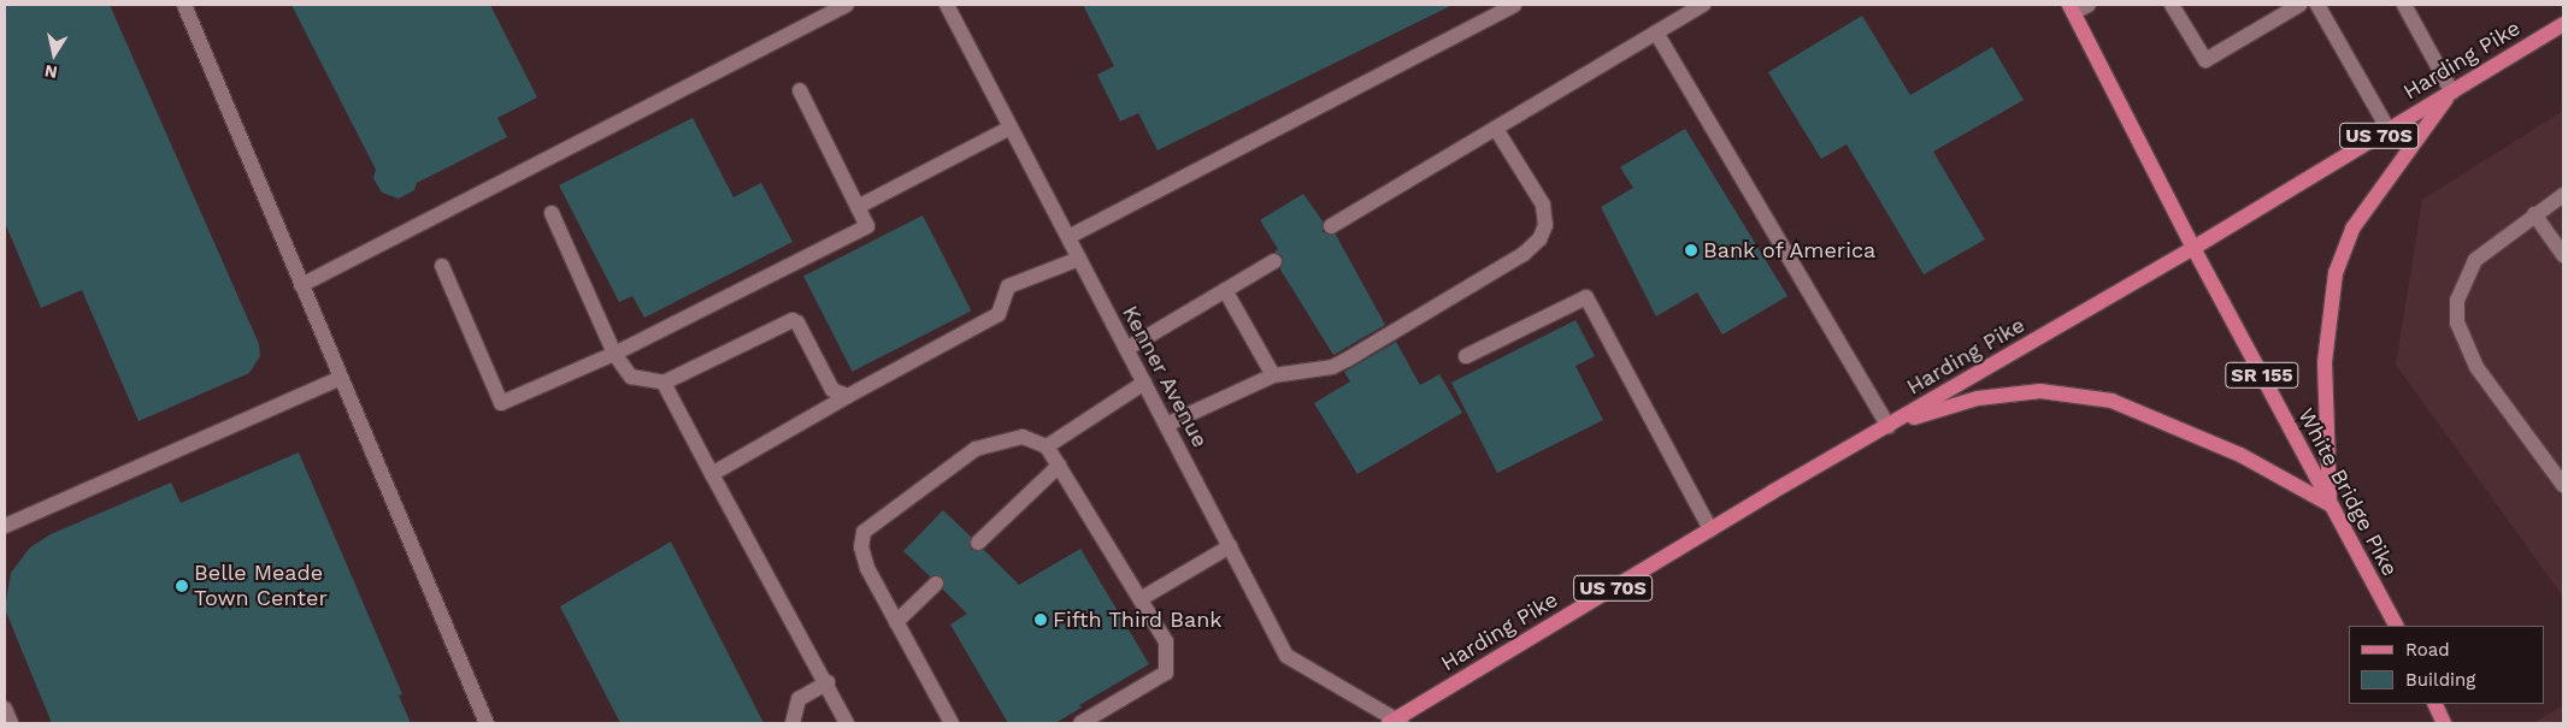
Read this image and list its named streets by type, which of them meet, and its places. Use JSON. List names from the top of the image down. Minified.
{"streets":{"main road":["Harding Pike","US 70S","SR 155","White Bridge Pike"],"street":["Kenner Avenue"]},"crossings":[["Harding Pike","Kenner Avenue"],["Harding Pike","White Bridge Pike"]],"places":["Bank of America","Belle Meade Town Center","Fifth Third Bank"],"legend":["Road","Building"],"north":"bottom"}
